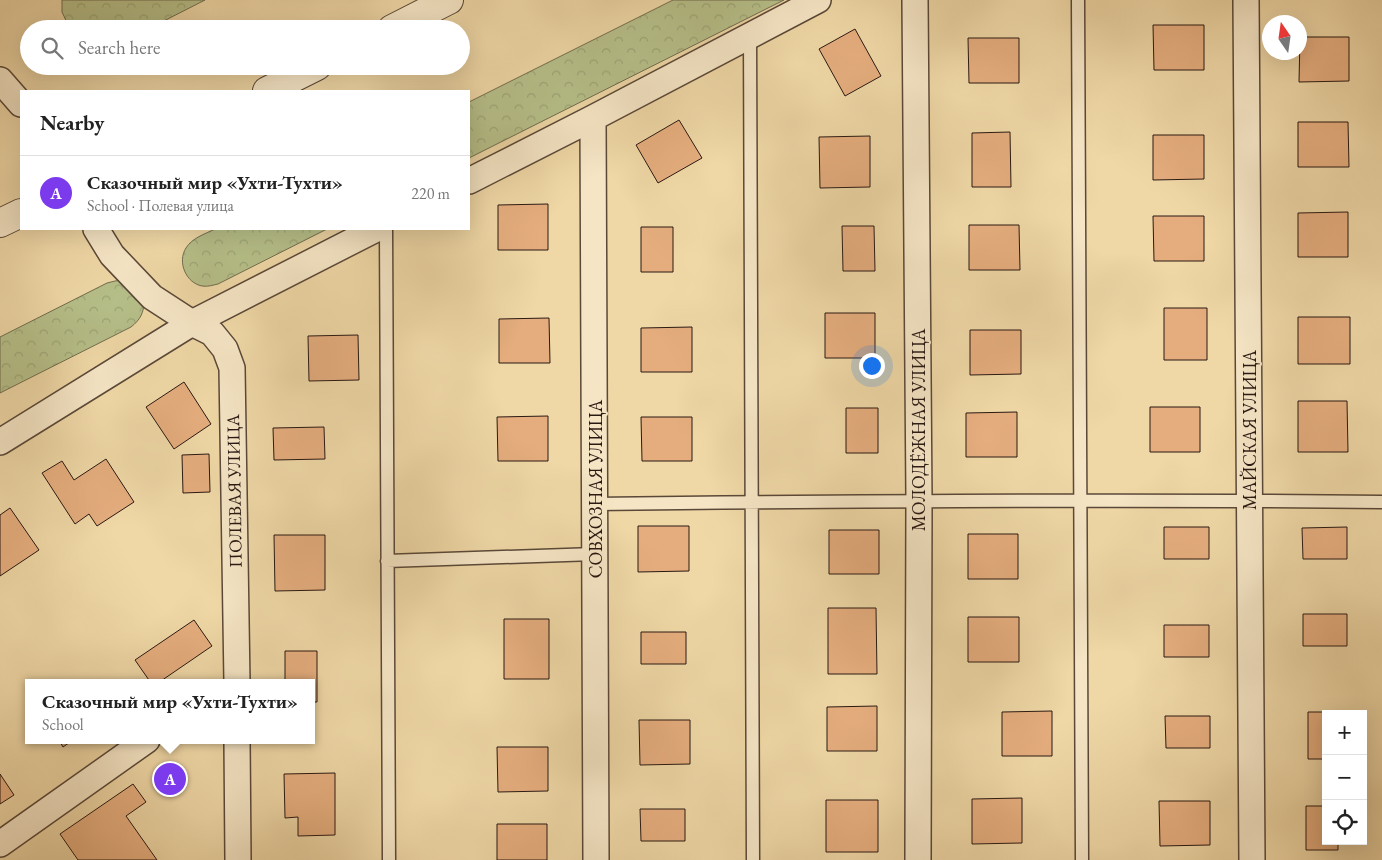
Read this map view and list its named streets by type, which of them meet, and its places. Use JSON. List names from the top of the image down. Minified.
{"streets":{"street":["МОЛОДЁЖНАЯ УЛИЦА","МАЙСКАЯ УЛИЦА","СОВХОЗНАЯ УЛИЦА","ПОЛЕВАЯ УЛИЦА"]},"north":"top","page":{"search":"Search here","heading":"Nearby","list":[{"mark":"A","name":"Сказочный мир «Ухти-Тухти»","note":"School · Полевая улица","value":"220 m"}],"popup":["Сказочный мир «Ухти-Тухти»","School"],"map_buttons":["+","−"],"pins":"A"}}
